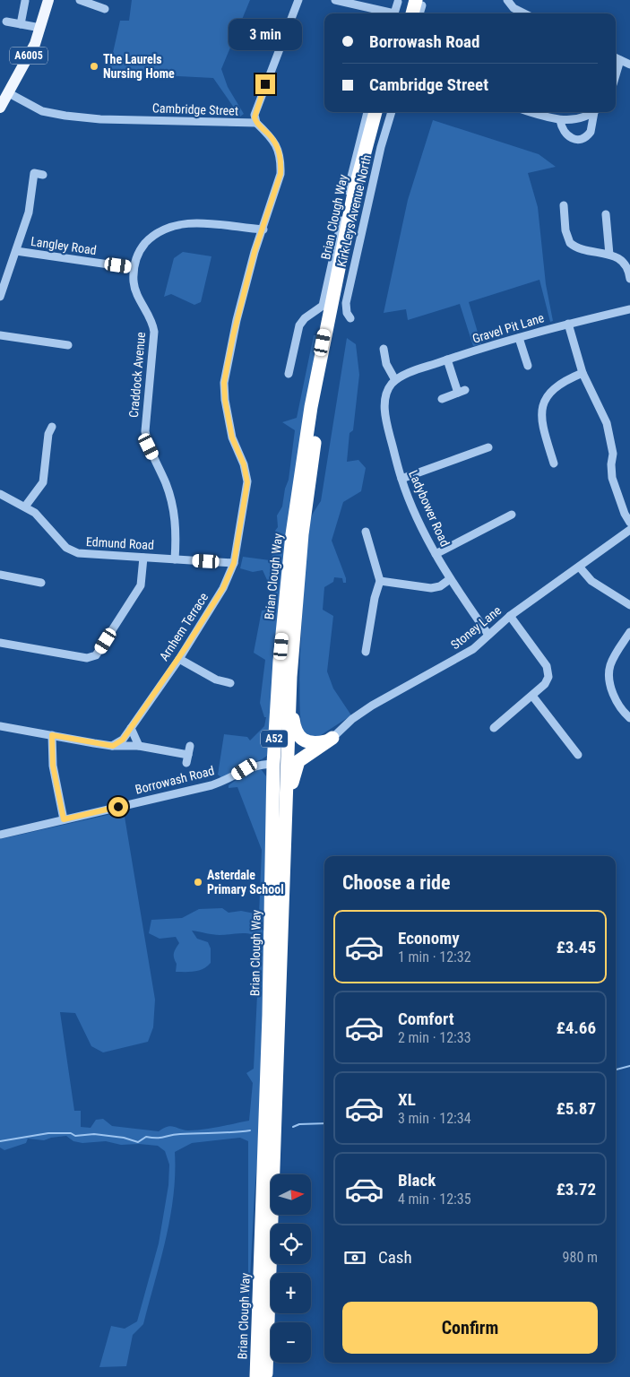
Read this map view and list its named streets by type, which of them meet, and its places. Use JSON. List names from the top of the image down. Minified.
{"streets":{"highway":["Brian Clough Way","A52"],"main road":["A6005"],"street":["Cambridge Street","Kirk Leys Avenue North","Langley Road","Gravel Pit Lane","Craddock Avenue","Ladybower Road","Edmund Road","Arnhem Terrace","Stoney Lane","Borrowash Road"]},"crossings":[["A6005","Cambridge Street"],["Cambridge Street","Arnhem Terrace"],["Brian Clough Way","Borrowash Road"],["Langley Road","Craddock Avenue"],["Gravel Pit Lane","Ladybower Road"],["Craddock Avenue","Edmund Road"],["Craddock Avenue","Arnhem Terrace"],["Ladybower Road","Stoney Lane"],["Edmund Road","Arnhem Terrace"]],"places":["The Laurels Nursing Home","Asterdale Primary School"],"north":"right","page":{"banner":["Borrowash Road","Cambridge Street"],"bubble":"3 min","heading":"Choose a ride","list":[{"name":"Economy","note":"1 min · 12:32","value":"£3.45"},{"name":"Comfort","note":"2 min · 12:33","value":"£4.66"},{"name":"XL","note":"3 min · 12:34","value":"£5.87"},{"name":"Black","note":"4 min · 12:35","value":"£3.72"}],"map_buttons":["+","−"],"pay":["Cash","980 m"],"buttons":"Confirm"}}
